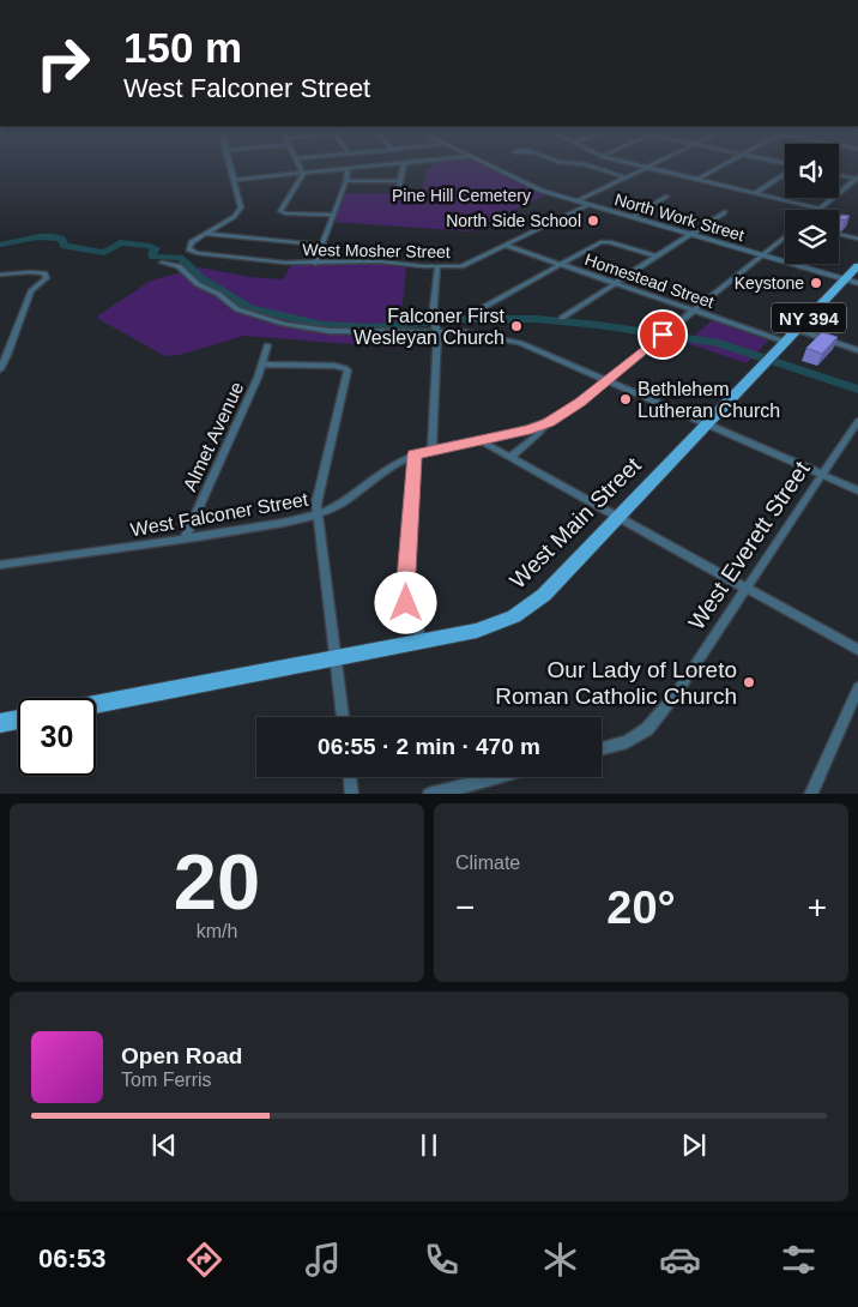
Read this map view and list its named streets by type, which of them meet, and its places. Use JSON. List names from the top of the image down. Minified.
{"streets":{"main road":["NY 394","West Main Street"],"street":["North Work Street","West Mosher Street","Homestead Street","Almet Avenue","West Falconer Street","West Everett Street"]},"crossings":[["North Work Street","West Mosher Street"],["North Work Street","NY 394"],["North Work Street","West Falconer Street"],["North Work Street","West Main Street"],["West Mosher Street","Homestead Street"],["Homestead Street","West Falconer Street"],["Homestead Street","West Main Street"],["NY 394","West Main Street"],["Almet Avenue","West Falconer Street"]],"parks":["Pine Hill Cemetery"],"places":["North Side School","Keystone","Falconer First Wesleyan Church","Bethlehem Lutheran Church","Our Lady of Loreto Roman Catholic Church"],"page":{"turn":["150 m","West Falconer Street"],"limit":"30","trip":"06:55 · 2 min · 470 m","tile":[["20","km/h"],"Climate"],"heat":["−","20°","+"],"song":["Open Road","Tom Ferris"],"tabs":"06:53"}}
